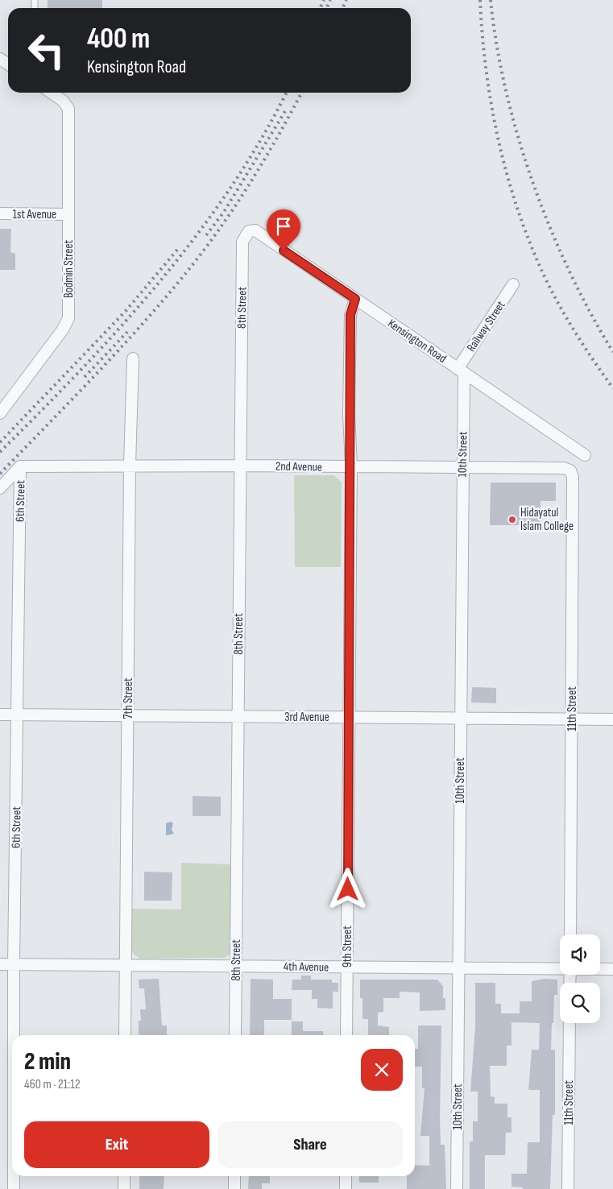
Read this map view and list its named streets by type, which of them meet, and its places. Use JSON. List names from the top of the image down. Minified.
{"streets":{"street":["1st Avenue","Bodmin Street","8th Street","Railway Street","Kensington Road","10th Street","2nd Avenue","6th Street","7th Street","11th Street","3rd Avenue","9th Street","4th Avenue"]},"crossings":[["1st Avenue","Bodmin Street"],["8th Street","Kensington Road"],["8th Street","2nd Avenue"],["8th Street","3rd Avenue"],["8th Street","4th Avenue"],["Railway Street","Kensington Road"],["Railway Street","10th Street"],["Kensington Road","10th Street"],["Kensington Road","9th Street"],["10th Street","2nd Avenue"],["10th Street","3rd Avenue"],["10th Street","4th Avenue"],["2nd Avenue","6th Street"],["2nd Avenue","7th Street"],["2nd Avenue","11th Street"],["2nd Avenue","9th Street"],["6th Street","3rd Avenue"],["6th Street","4th Avenue"],["7th Street","3rd Avenue"],["7th Street","4th Avenue"],["11th Street","3rd Avenue"],["3rd Avenue","9th Street"],["9th Street","4th Avenue"]],"places":["Hidayatul Islam College"],"page":{"turn":["400 m","Kensington Road"],"heading":["2 min","460 m · 21:12"],"buttons":["Exit","Share"]}}
